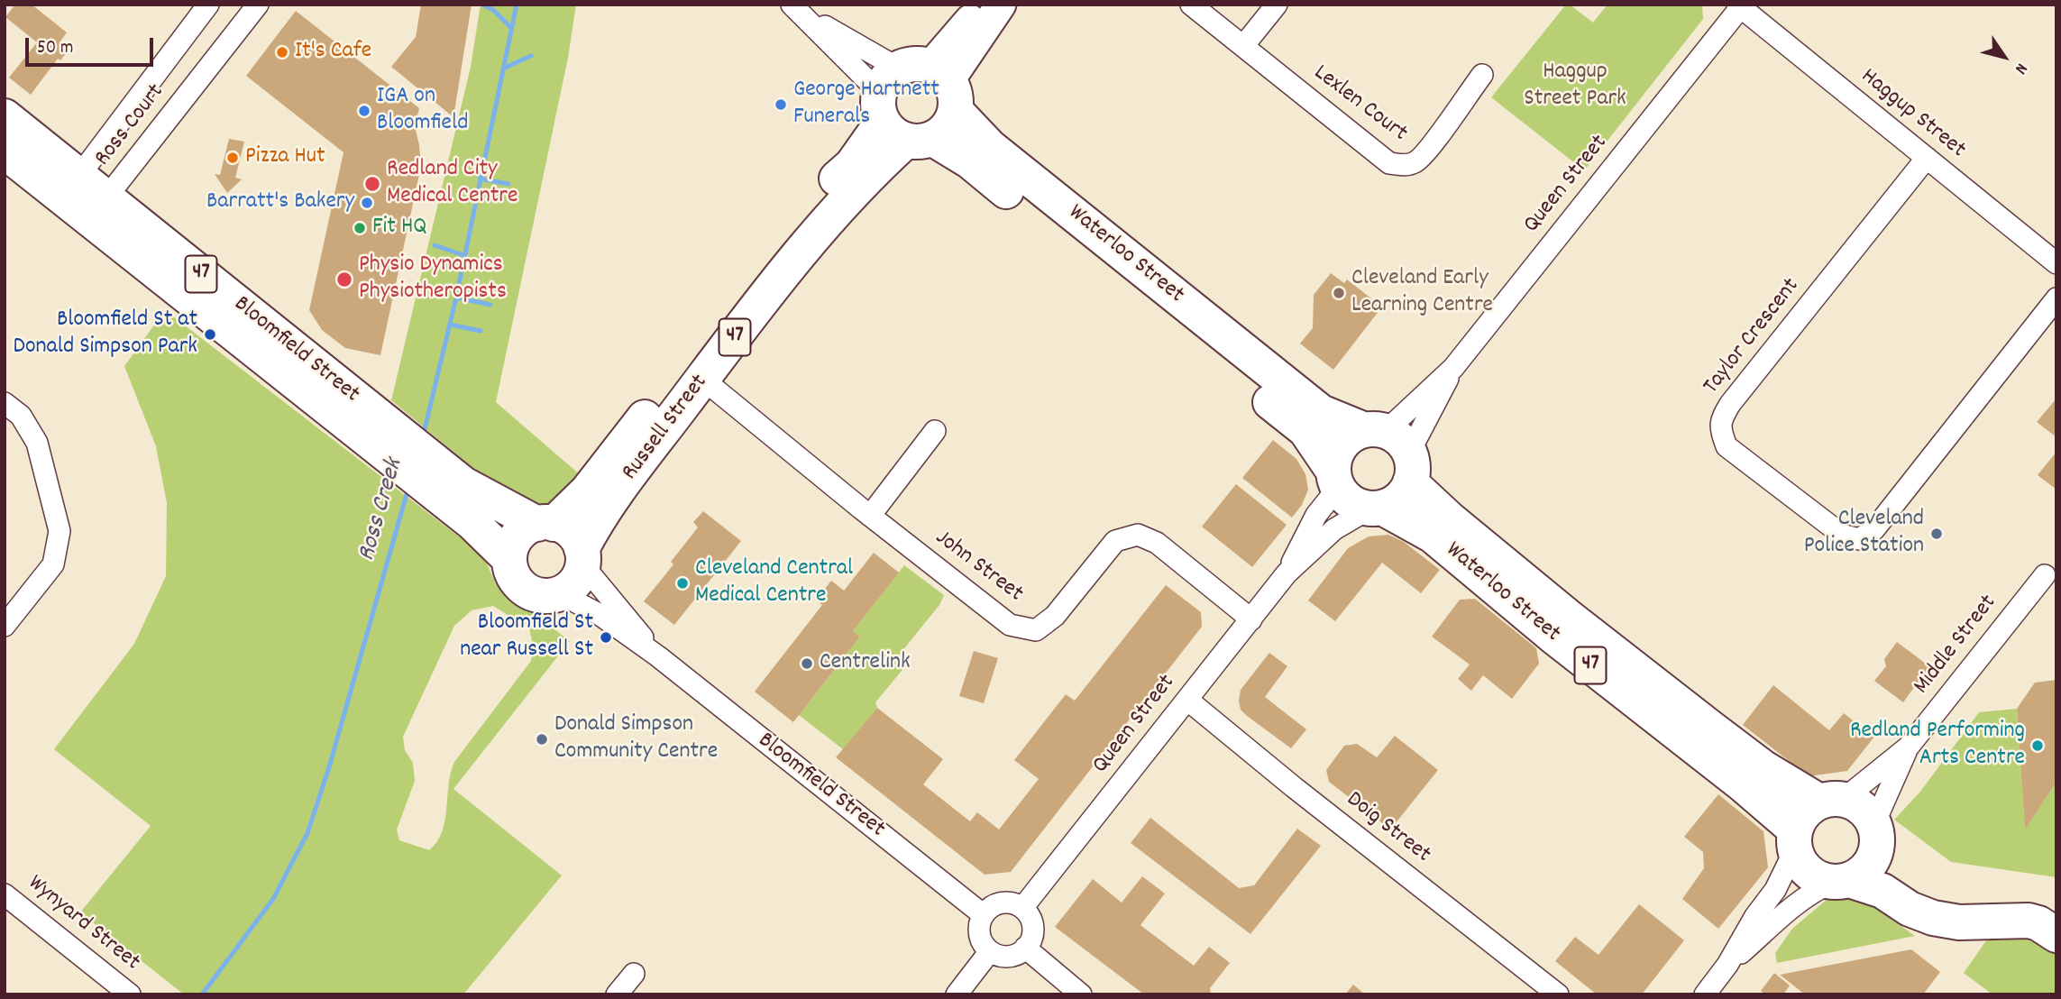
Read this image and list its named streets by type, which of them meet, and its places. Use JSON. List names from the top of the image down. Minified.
{"streets":{"highway":["Waterloo Street","47","Bloomfield Street","Russell Street"],"street":["Lexlen Court","Haggup Street","Ross Court","Queen Street","Taylor Crescent","John Street","Middle Street","Doig Street","Wynyard Street"]},"crossings":[["Haggup Street","Queen Street"],["Haggup Street","Taylor Crescent"],["Ross Court","Bloomfield Street"],["Queen Street","Waterloo Street"],["Queen Street","47"],["Queen Street","Bloomfield Street"],["Queen Street","John Street"],["Queen Street","Doig Street"],["Waterloo Street","47"],["Waterloo Street","Russell Street"],["Waterloo Street","Middle Street"],["47","Bloomfield Street"],["47","Russell Street"],["47","Middle Street"],["Bloomfield Street","Russell Street"],["Russell Street","John Street"]],"water":["Ross Creek"],"parks":["Haggup Street Park"],"places":["It's Cafe","George Hartnett Funerals","IGA on Bloomfield","Pizza Hut","Redland City Medical Centre","Barratt's Bakery","Fit HQ","Physio Dynamics Physiotheropists","Cleveland Early Learning Centre","Bloomfield St at Donald Simpson Park","Cleveland Police Station","Cleveland Central Medical Centre","Bloomfield St near Russell St","Centrelink","Donald Simpson Community Centre","Redland Performing Arts Centre"],"scale_bar":"50 m","north":"bottom right"}
